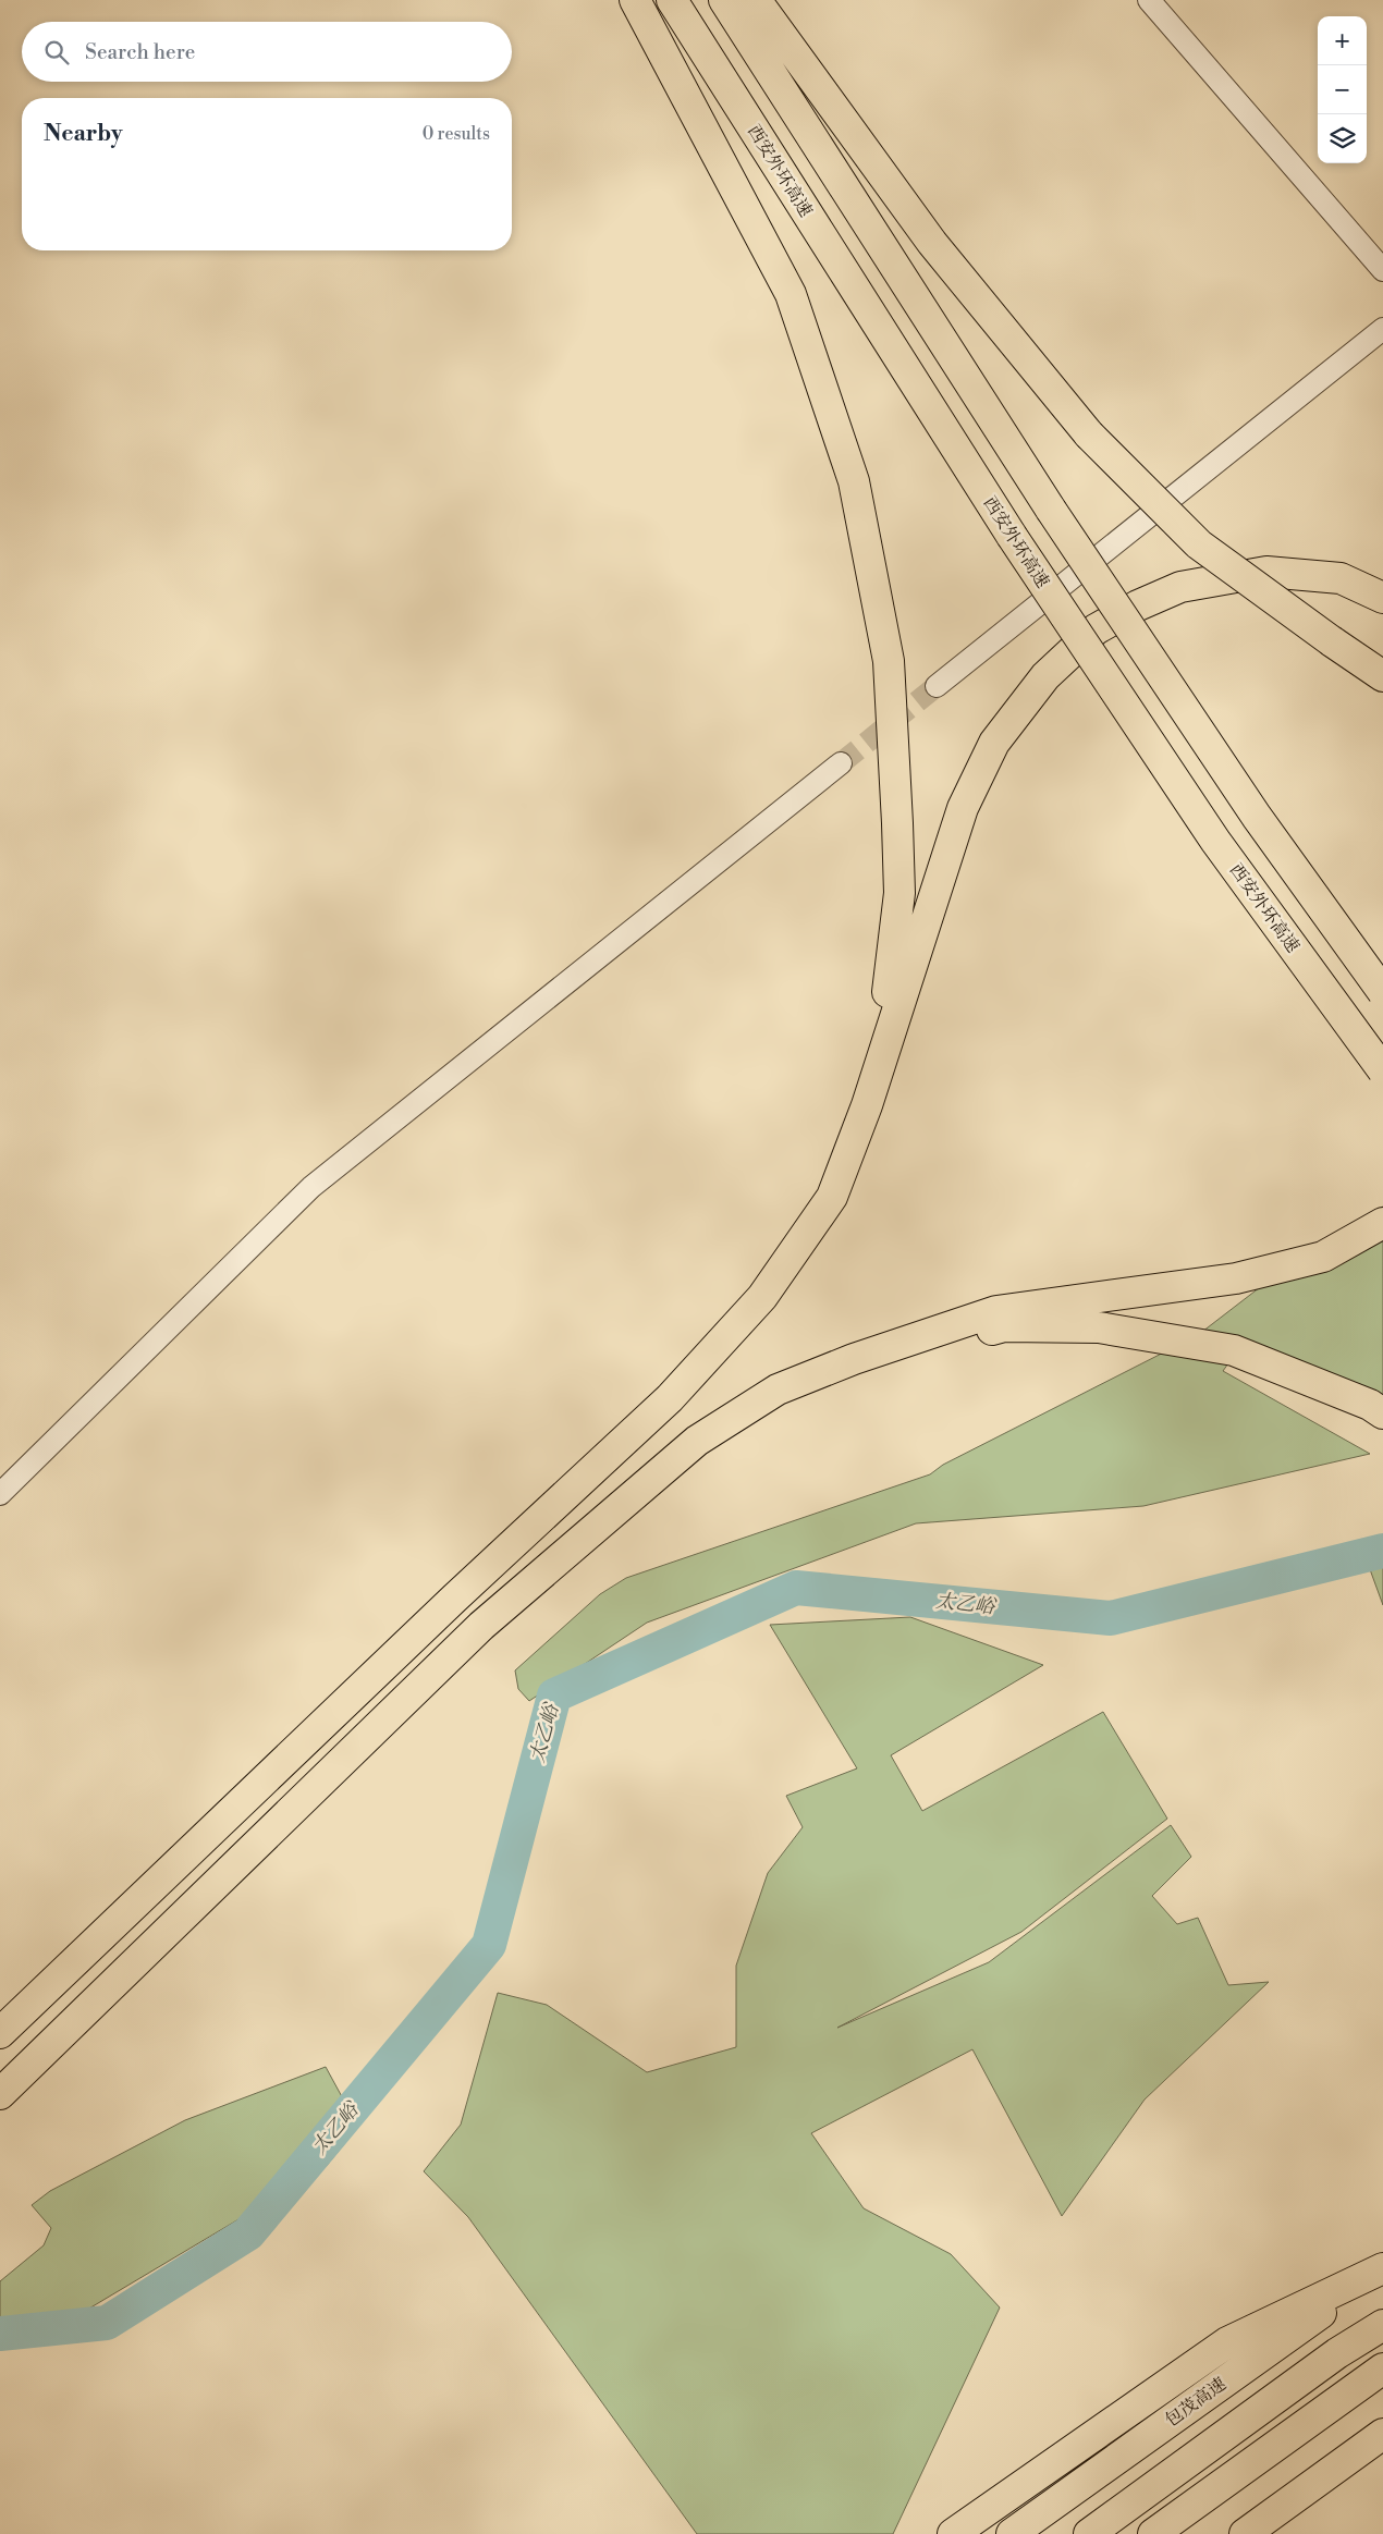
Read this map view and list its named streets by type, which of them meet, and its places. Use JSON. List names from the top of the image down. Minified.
{"streets":{"highway":["西安外环高速","包茂高速"]},"water":["太乙峪"],"page":{"map_buttons":["+","−"],"search":"Search here","heading":["Nearby","0 results"]}}
